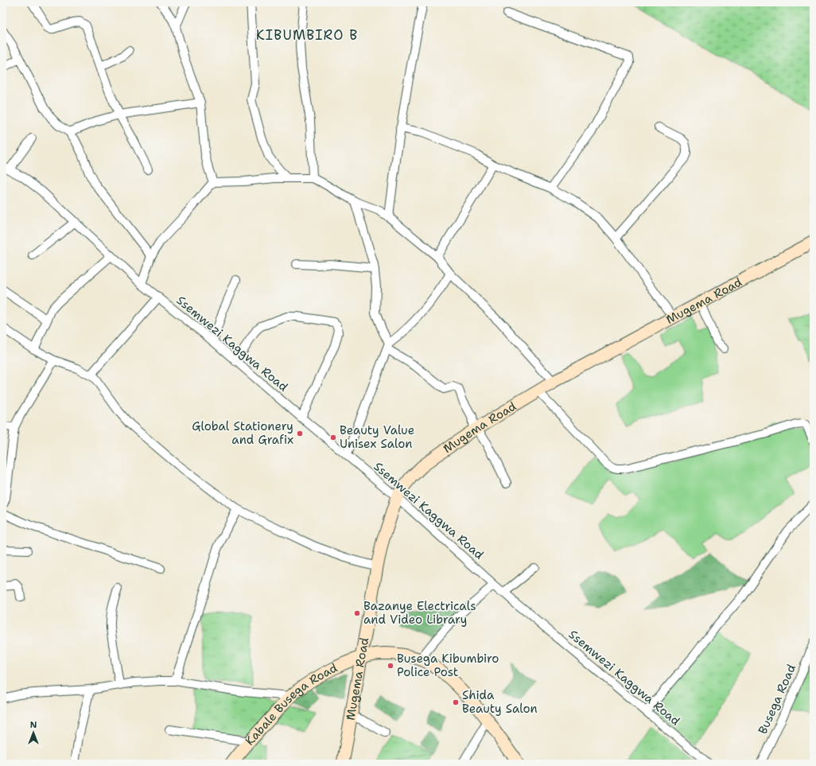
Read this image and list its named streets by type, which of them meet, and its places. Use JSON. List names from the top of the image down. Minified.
{"streets":{"street":["Mugema Road","Ssemwezi Kaggwa Road","Busega Road","Kabale Busega Road"]},"crossings":[["Mugema Road","Ssemwezi Kaggwa Road"],["Mugema Road","Kabale Busega Road"]],"districts":["KIBUMBIRO B"],"places":["Global Stationery and Grafix","Beauty Value Unisex Salon","Bazanye Electricals and Video Library","Busega Kibumbiro Police Post","Shida Beauty Salon"],"north":"top"}
